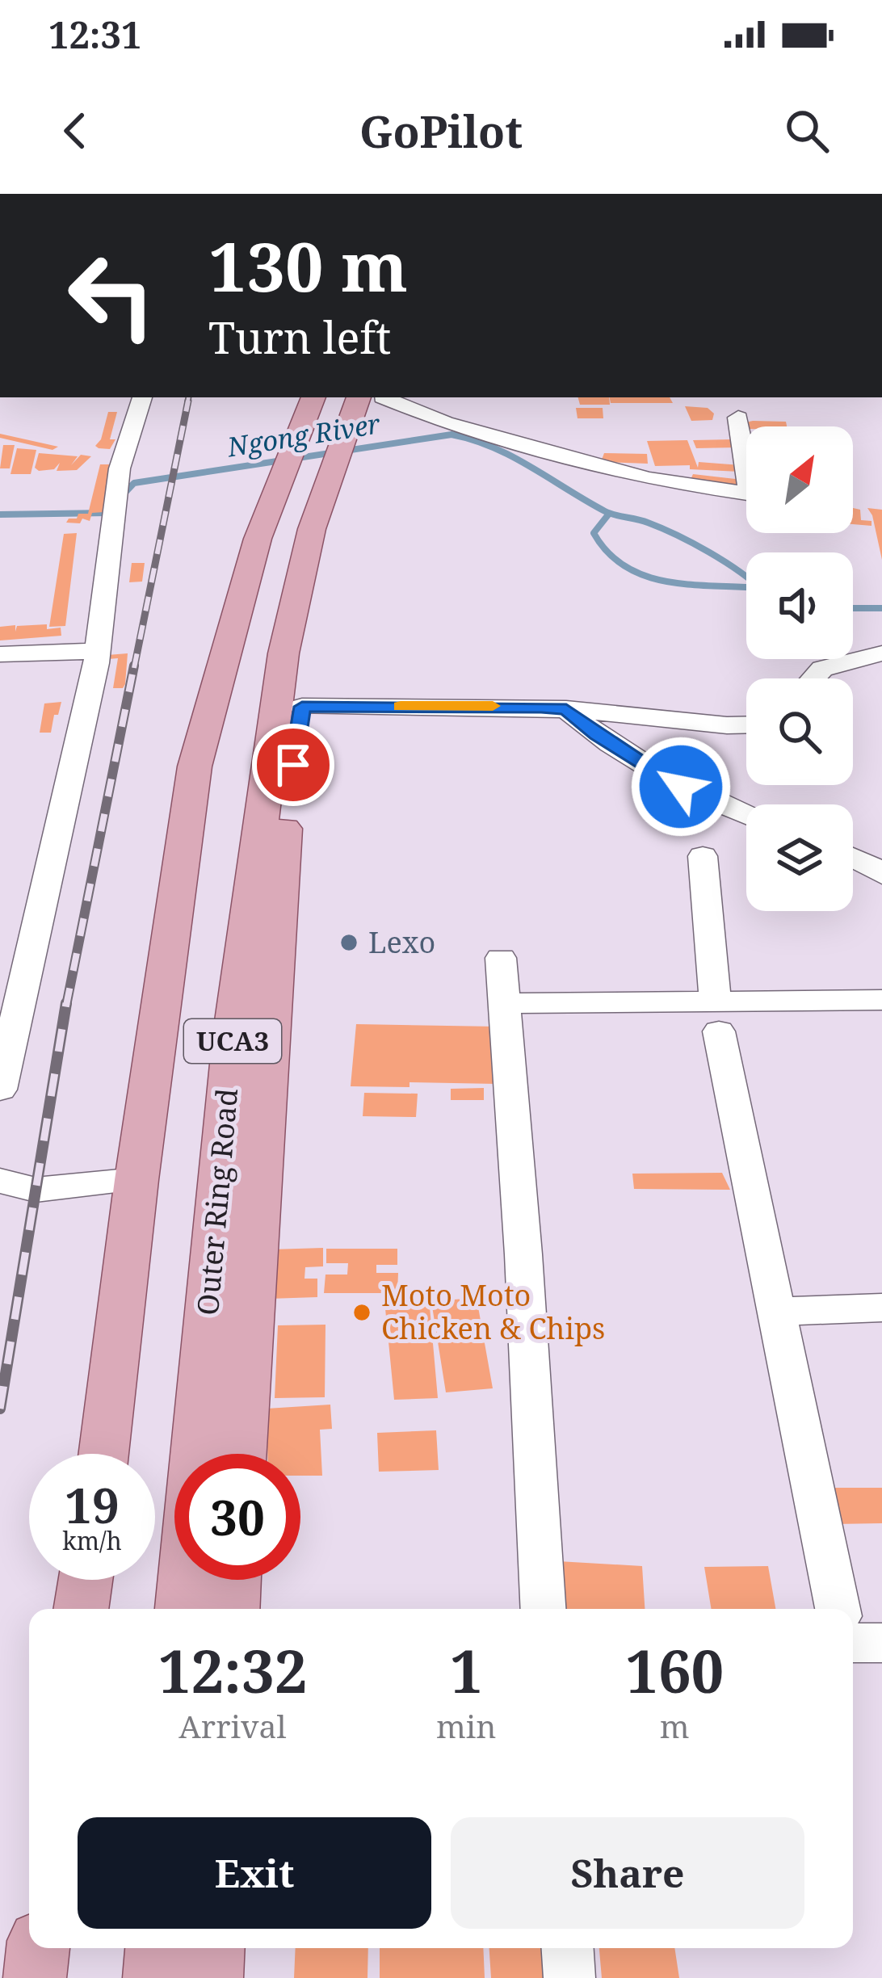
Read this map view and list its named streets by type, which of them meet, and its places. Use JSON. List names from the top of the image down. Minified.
{"streets":{"main road":["UCA3","Outer Ring Road"]},"crossings":[["UCA3","Outer Ring Road"]],"water":["Ngong River"],"places":["Lexo","Moto Moto Chicken & Chips"],"north":"top right","page":{"status":"12:31","header":"GoPilot","turn":["130 m","Turn left"],"speed":"19 km/h","limit":"30","eta":["12:32","Arrival","1","min","160","m"],"buttons":["Exit","Share"]}}
